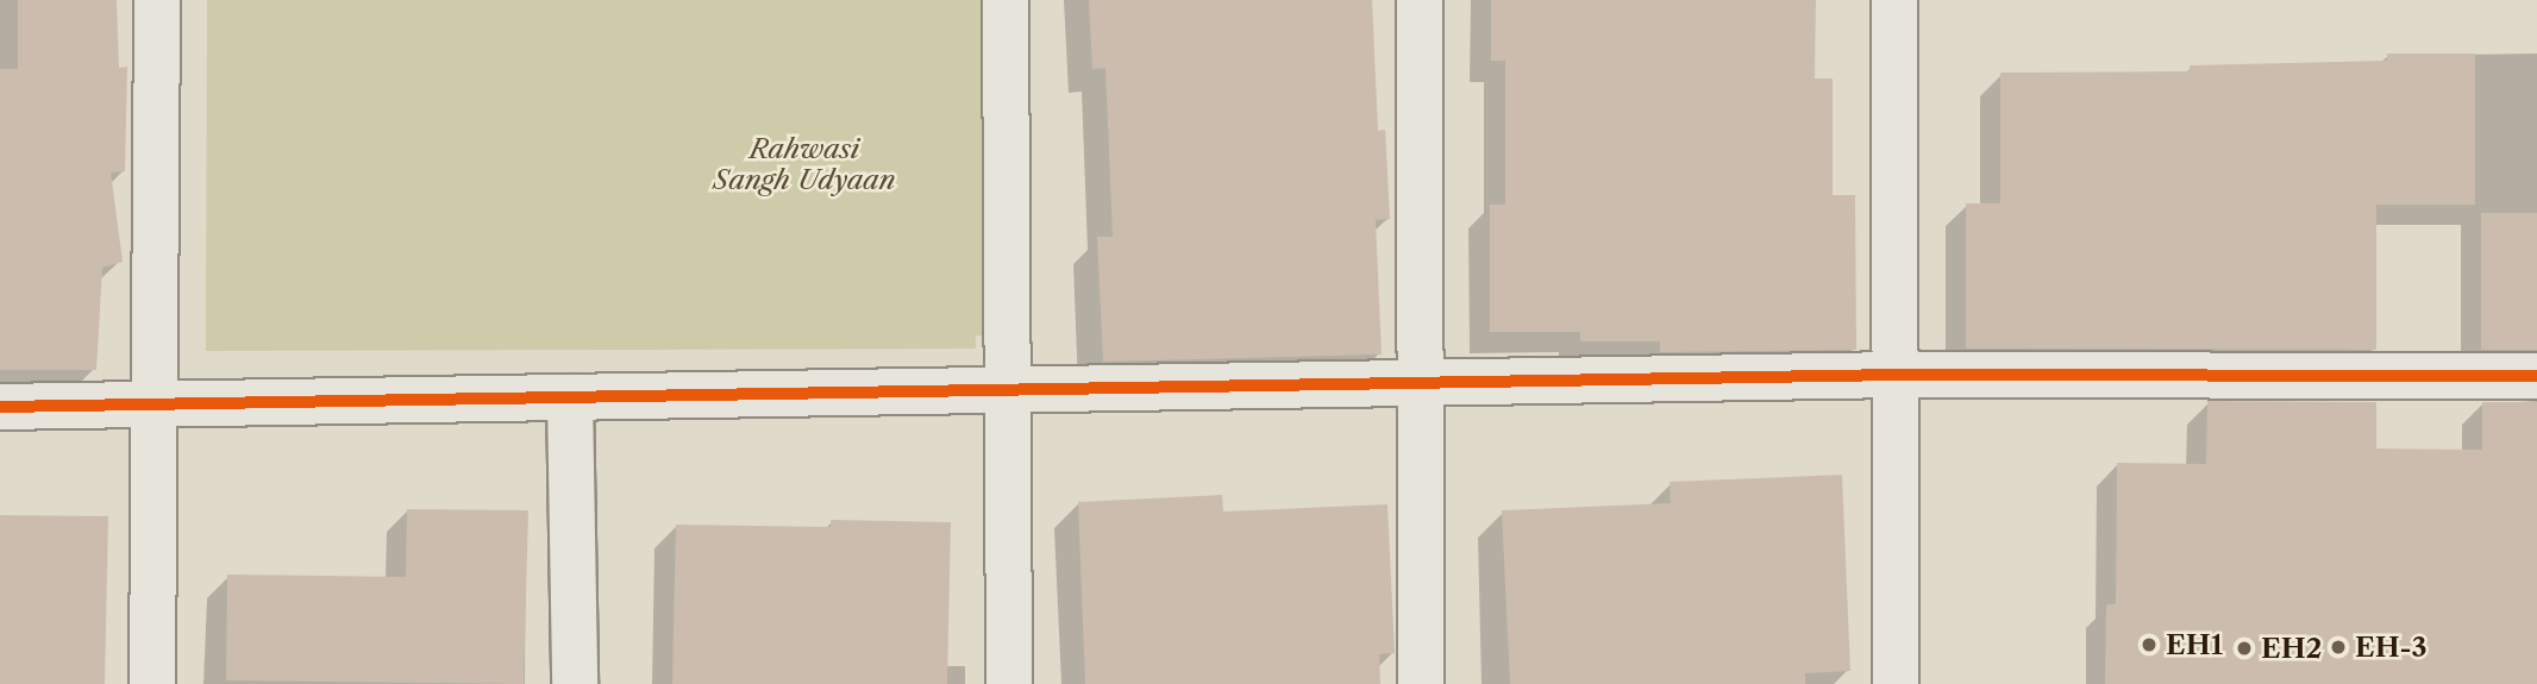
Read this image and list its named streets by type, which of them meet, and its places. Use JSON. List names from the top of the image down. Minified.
{"parks":["Rahwasi Sangh Udyaan"],"places":["EH1","EH-3","EH2"]}
